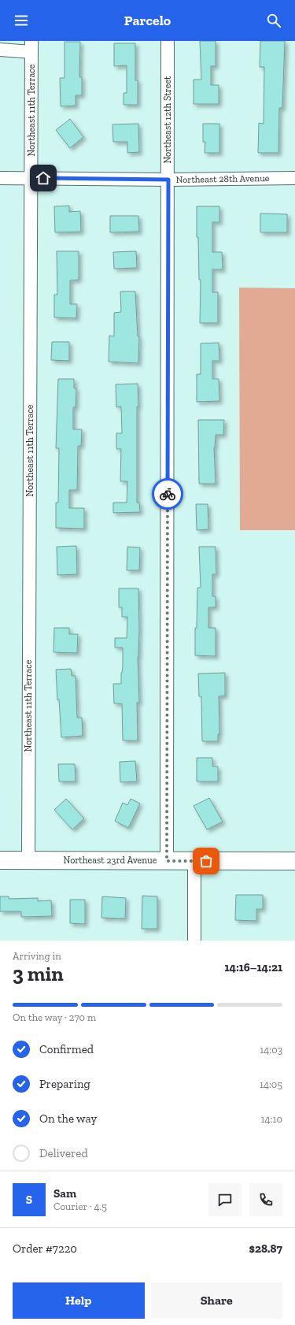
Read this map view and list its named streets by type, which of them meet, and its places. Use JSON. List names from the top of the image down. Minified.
{"streets":{"main road":["Northeast 23rd Avenue"],"street":["Northeast 11th Terrace","Northeast 12th Street","Northeast 28th Avenue"]},"crossings":[["Northeast 11th Terrace","Northeast 28th Avenue"],["Northeast 11th Terrace","Northeast 23rd Avenue"],["Northeast 12th Street","Northeast 28th Avenue"],["Northeast 12th Street","Northeast 23rd Avenue"]],"page":{"header":"Parcelo","heading":["3 min","Arriving in","14:16–14:21"],"panel":["Sam","Courier · 4.5","Order #7220","$28.87"],"bar":"On the way · 270 m","list":[["Confirmed","14:03"],["Preparing","14:05"],["On the way","14:10"],"Delivered"],"round":"S","buttons":["Help","Share"]}}
